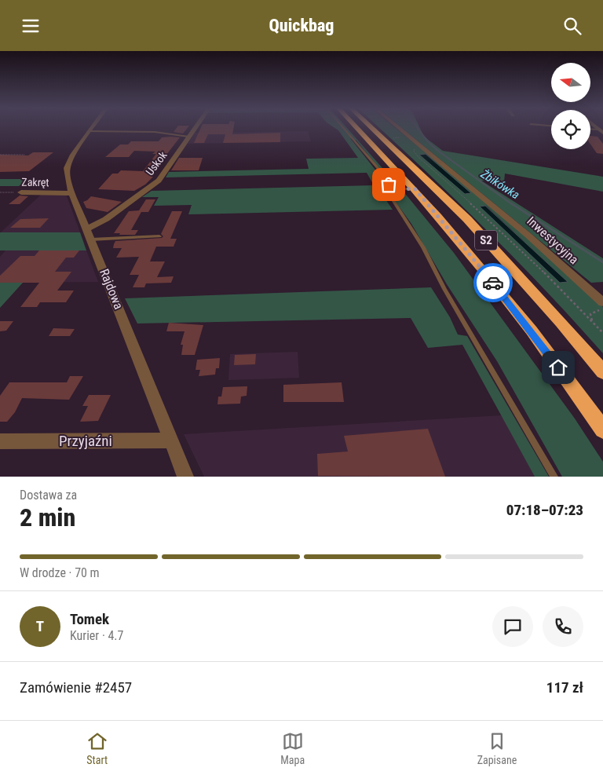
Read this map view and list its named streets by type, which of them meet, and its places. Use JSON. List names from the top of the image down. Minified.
{"streets":{"highway":["S2"],"street":["Uskok","Zakręt","Inwestycyjna","Rajdowa","Przyjaźni"]},"crossings":[["Uskok","Rajdowa"],["Zakręt","Rajdowa"],["Rajdowa","Przyjaźni"]],"water":["Żbikówka"],"north":"left","page":{"header":"Quickbag","heading":["2 min","Dostawa za","07:18–07:23"],"panel":["Tomek","Kurier · 4.7","Zamówienie #2457","117 zł"],"bar":"W drodze · 70 m","round":"T","tabs":["Start","Mapa","Zapisane"]}}
